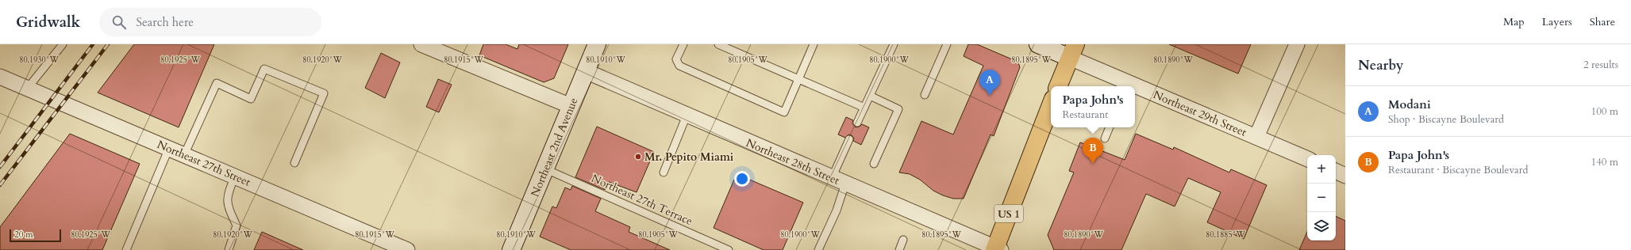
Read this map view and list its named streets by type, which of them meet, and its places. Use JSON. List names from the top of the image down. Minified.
{"streets":{"main road":["Northeast 29th Street","Northeast 2nd Avenue","US 1"],"street":["Northeast 28th Street","Northeast 27th Street"],"lane":["Northeast 27th Terrace"]},"crossings":[["Northeast 2nd Avenue","Northeast 28th Street"],["Northeast 2nd Avenue","Northeast 27th Terrace"],["Northeast 28th Street","US 1"]],"places":["Mr. Pepito Miami"],"scale_bar":"20 m","page":{"header":"Gridwalk","search":"Search here","nav":["Map","Layers","Share"],"heading":["Nearby","2 results"],"pins":["A","B"],"list":[{"mark":"A","name":"Modani","note":"Shop · Biscayne Boulevard","value":"100 m"},{"mark":"B","name":"Papa John's","note":"Restaurant · Biscayne Boulevard","value":"140 m"}],"popup":["Papa John's","Restaurant"],"map_buttons":["+","−"],"scale":"20 m"},"coordinates":["80.1930°W","80.1925°W","80.1920°W","80.1915°W","80.1910°W","80.1905°W","80.1900°W","80.1895°W","80.1890°W","80.1885°W"]}
